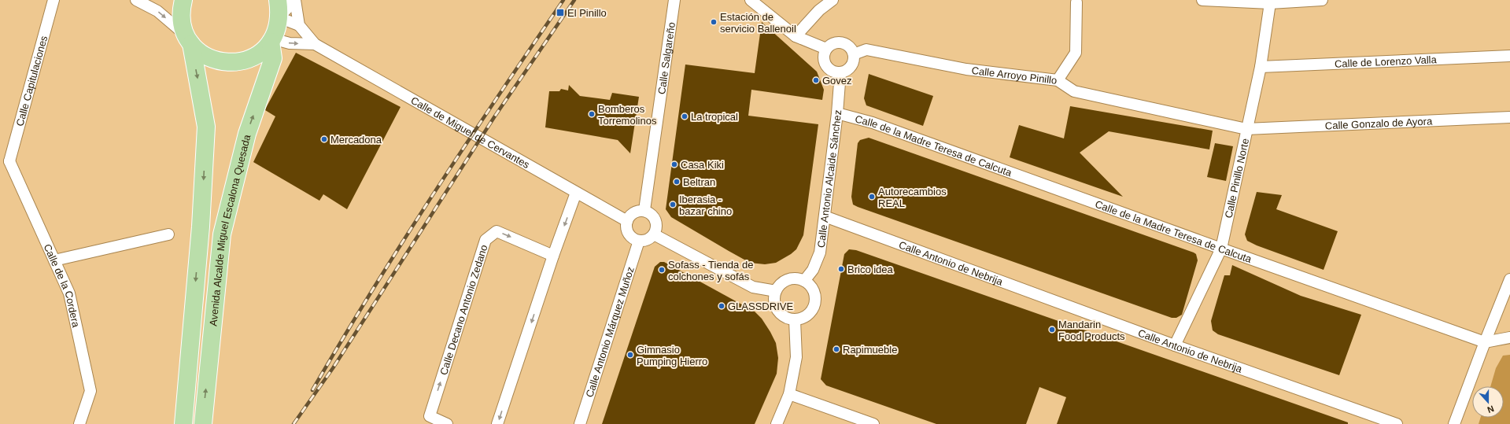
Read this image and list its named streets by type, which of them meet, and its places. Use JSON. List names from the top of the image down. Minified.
{"streets":{"main road":["Avenida Alcalde Miguel Escalona Quesada"],"street":["Calle Salgareño","Calle de Lorenzo Valla","Calle Arroyo Pinillo","Calle Capitulaciones","Calle Gonzalo de Ayora","Calle de Miguel de Cervantes","Calle de la Madre Teresa de Calcuta","Calle Antonio Alcaide Sánchez","Calle Pinillo Norte","Calle Antonio de Nebrija","Calle de la Cordera","Calle Decano Antonio Zedano","Calle Antonio Márquez Muñoz"]},"crossings":[["Calle Salgareño","Calle de Miguel de Cervantes"],["Calle Salgareño","Calle Antonio Márquez Muñoz"],["Calle de Lorenzo Valla","Calle Pinillo Norte"],["Calle Arroyo Pinillo","Calle Gonzalo de Ayora"],["Calle Arroyo Pinillo","Calle Antonio Alcaide Sánchez"],["Calle Arroyo Pinillo","Calle Pinillo Norte"],["Calle Capitulaciones","Calle de la Cordera"],["Calle Gonzalo de Ayora","Calle Pinillo Norte"],["Calle de Miguel de Cervantes","Calle Antonio Márquez Muñoz"],["Calle de la Madre Teresa de Calcuta","Calle Antonio Alcaide Sánchez"],["Calle de la Madre Teresa de Calcuta","Calle Pinillo Norte"],["Calle Antonio Alcaide Sánchez","Calle Antonio de Nebrija"],["Calle Pinillo Norte","Calle Antonio de Nebrija"]],"places":{"transit":["El Pinillo"],"other":["Estación de servicio Ballenoil","Govez","Bomberos Torremolinos","La tropical","Mercadona","Casa Kiki","Beltran","Autorecambios REAL","Iberasia - bazar chino","Brico idea","Sofass - Tienda de colchones y sofás","GLASSDRIVE","Mandarin Food Products","Rapimueble","Gimnasio Pumping Hierro"]},"north":"bottom"}
